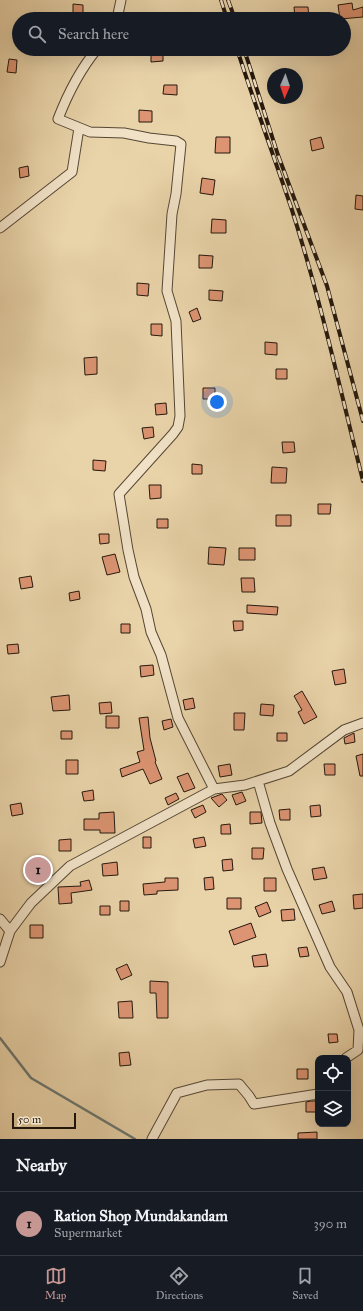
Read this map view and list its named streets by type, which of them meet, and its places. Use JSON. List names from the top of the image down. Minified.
{"scale_bar":"50 m","north":"bottom","page":{"search":"Search here","pins":"1","scale":"50 m","heading":"Nearby","list":[{"mark":"1","name":"Ration Shop Mundakandam","note":"Supermarket","value":"390 m"}],"nav":["Map","Directions","Saved"]}}
